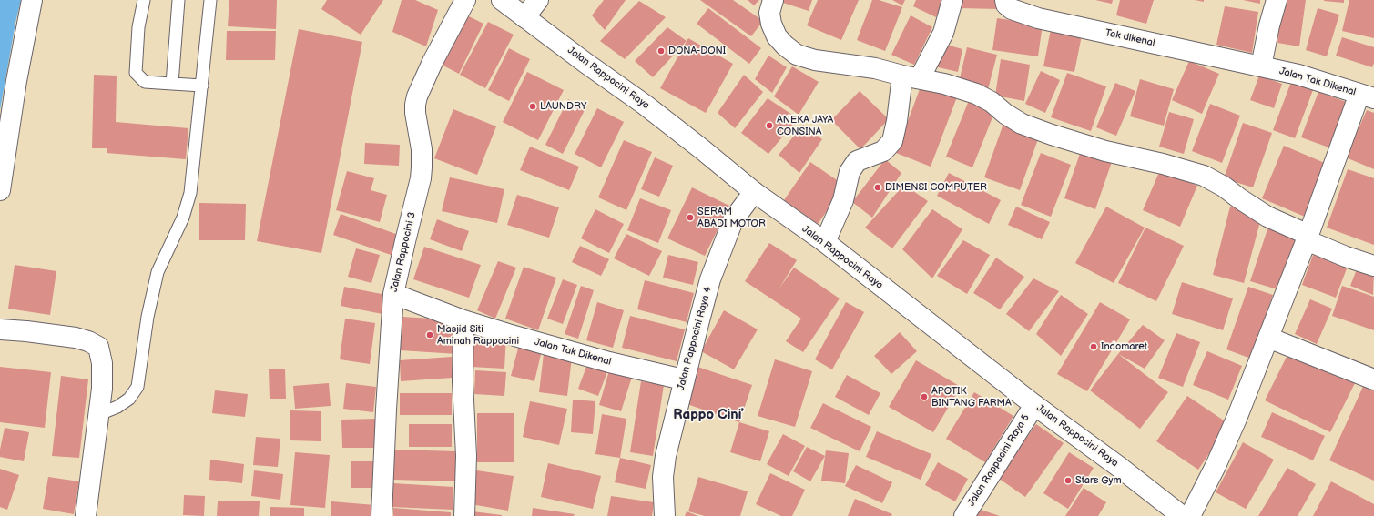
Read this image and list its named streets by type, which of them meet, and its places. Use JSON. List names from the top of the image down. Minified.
{"streets":{"street":["Tak dikenal","Jalan Rappocini Raya","Jalan Tak Dikenal","Jalan Rappocini 3","Jalan Rappocini Raya 4","Jalan Rappocini Raya 5"]},"crossings":[["Tak dikenal","Jalan Tak Dikenal"],["Jalan Rappocini Raya","Jalan Rappocini Raya 4"],["Jalan Rappocini Raya","Jalan Rappocini Raya 5"],["Jalan Tak Dikenal","Jalan Rappocini 3"],["Jalan Tak Dikenal","Jalan Rappocini Raya 4"]],"districts":["Rappo Ciniʼ"],"places":["DONA-DONI","LAUNDRY","ANEKA JAYA CONSINA","DIMENSI COMPUTER","SERAM ABADI MOTOR","Masjid Siti Aminah Rappocini","Indomaret","APOTIK BINTANG FARMA","Stars Gym"]}
